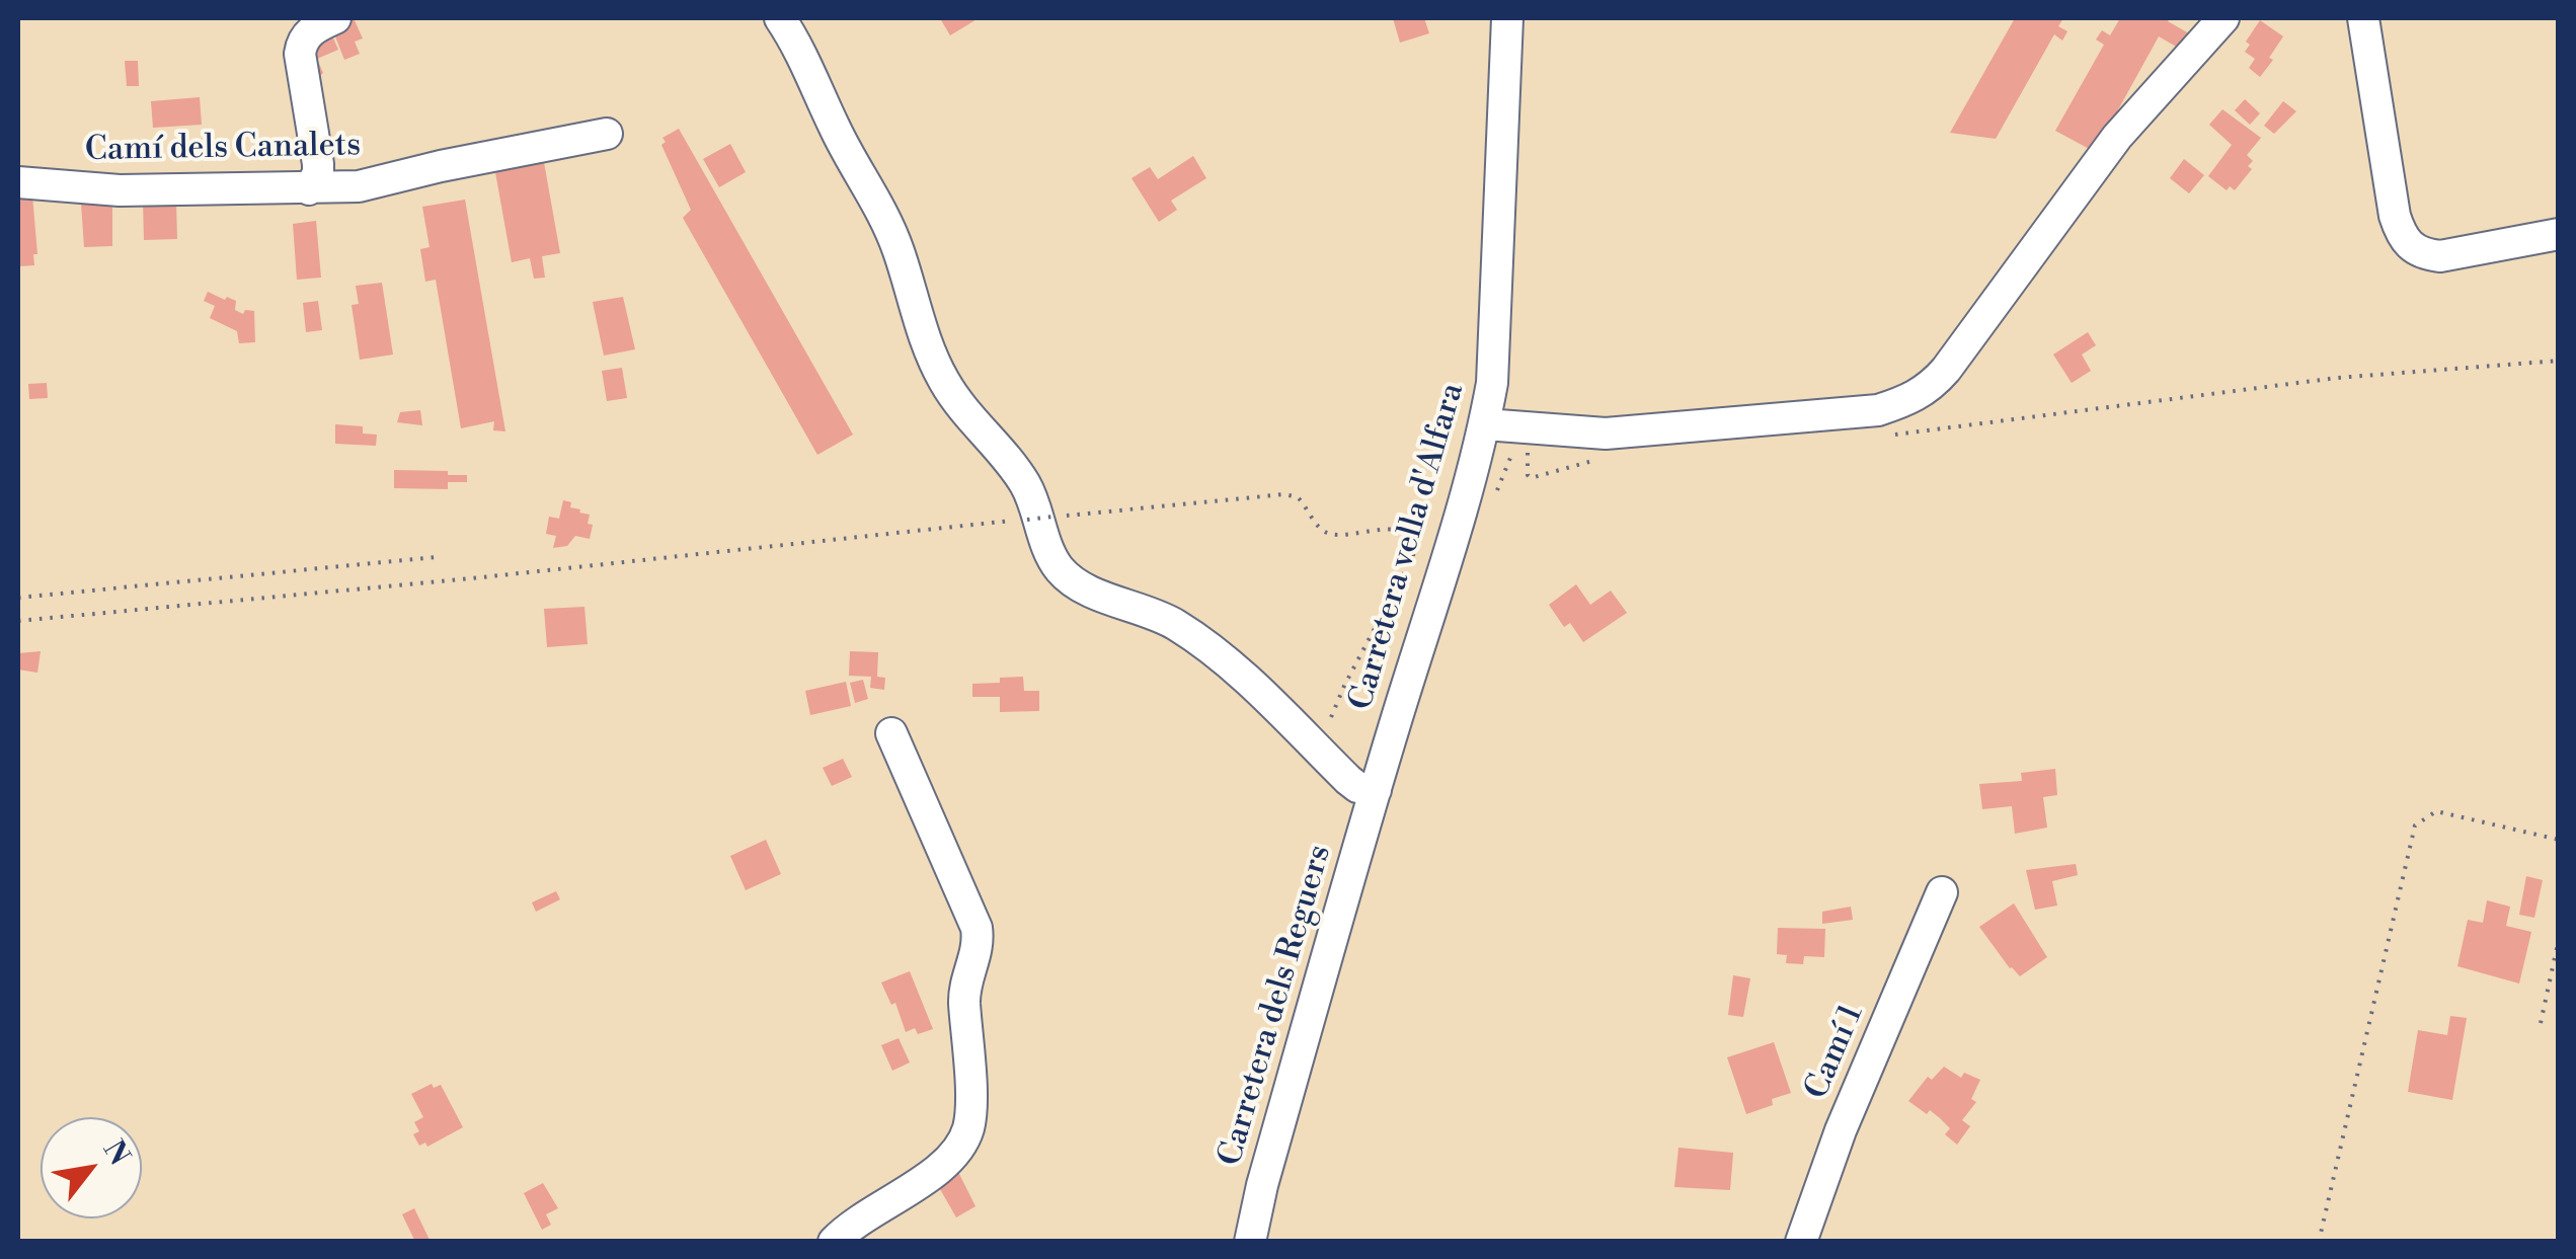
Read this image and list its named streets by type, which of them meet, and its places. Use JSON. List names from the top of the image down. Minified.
{"streets":{"street":["Camí dels Canalets","Carretera vella d'Alfara","Carretera dels Reguers","Camí 1"]},"crossings":[["Carretera vella d'Alfara","Carretera dels Reguers"]],"north":"top right"}
